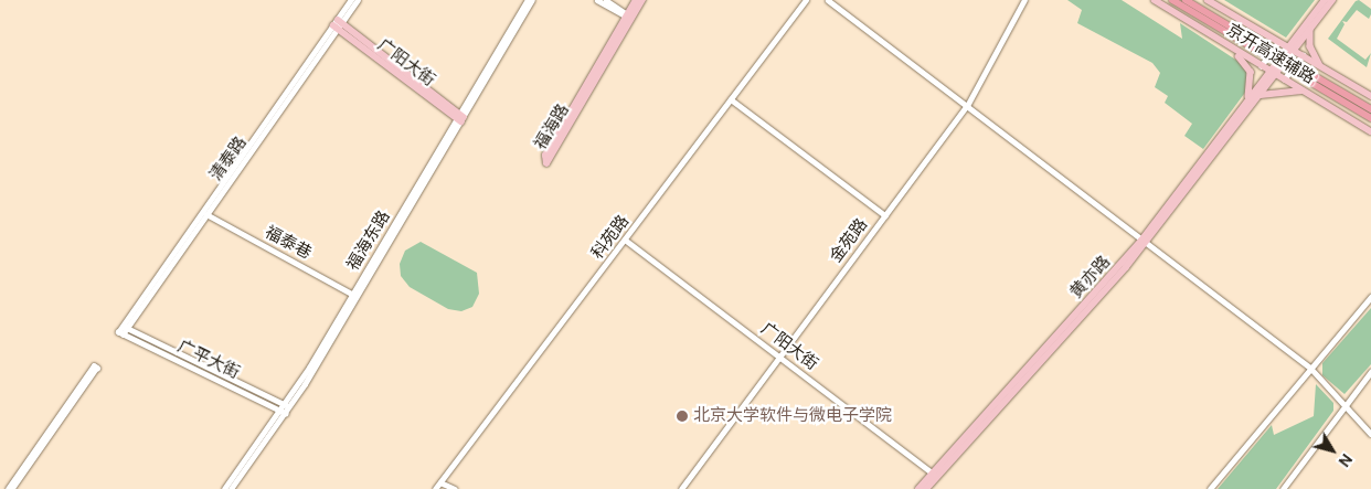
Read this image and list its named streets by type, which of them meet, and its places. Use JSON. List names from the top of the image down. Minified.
{"streets":{"main road":["京开高速辅路","广阳大街","福海路","黄亦路"],"street":["清泰路","科苑路","福海东路","金苑路","福泰巷","广平大街"]},"crossings":[["京开高速辅路","黄亦路"],["广阳大街","清泰路"],["广阳大街","科苑路"],["广阳大街","福海东路"],["广阳大街","金苑路"],["广阳大街","黄亦路"],["清泰路","福泰巷"],["清泰路","广平大街"],["福海东路","福泰巷"],["福海东路","广平大街"]],"places":["北京大学软件与微电子学院"],"north":"bottom right"}
